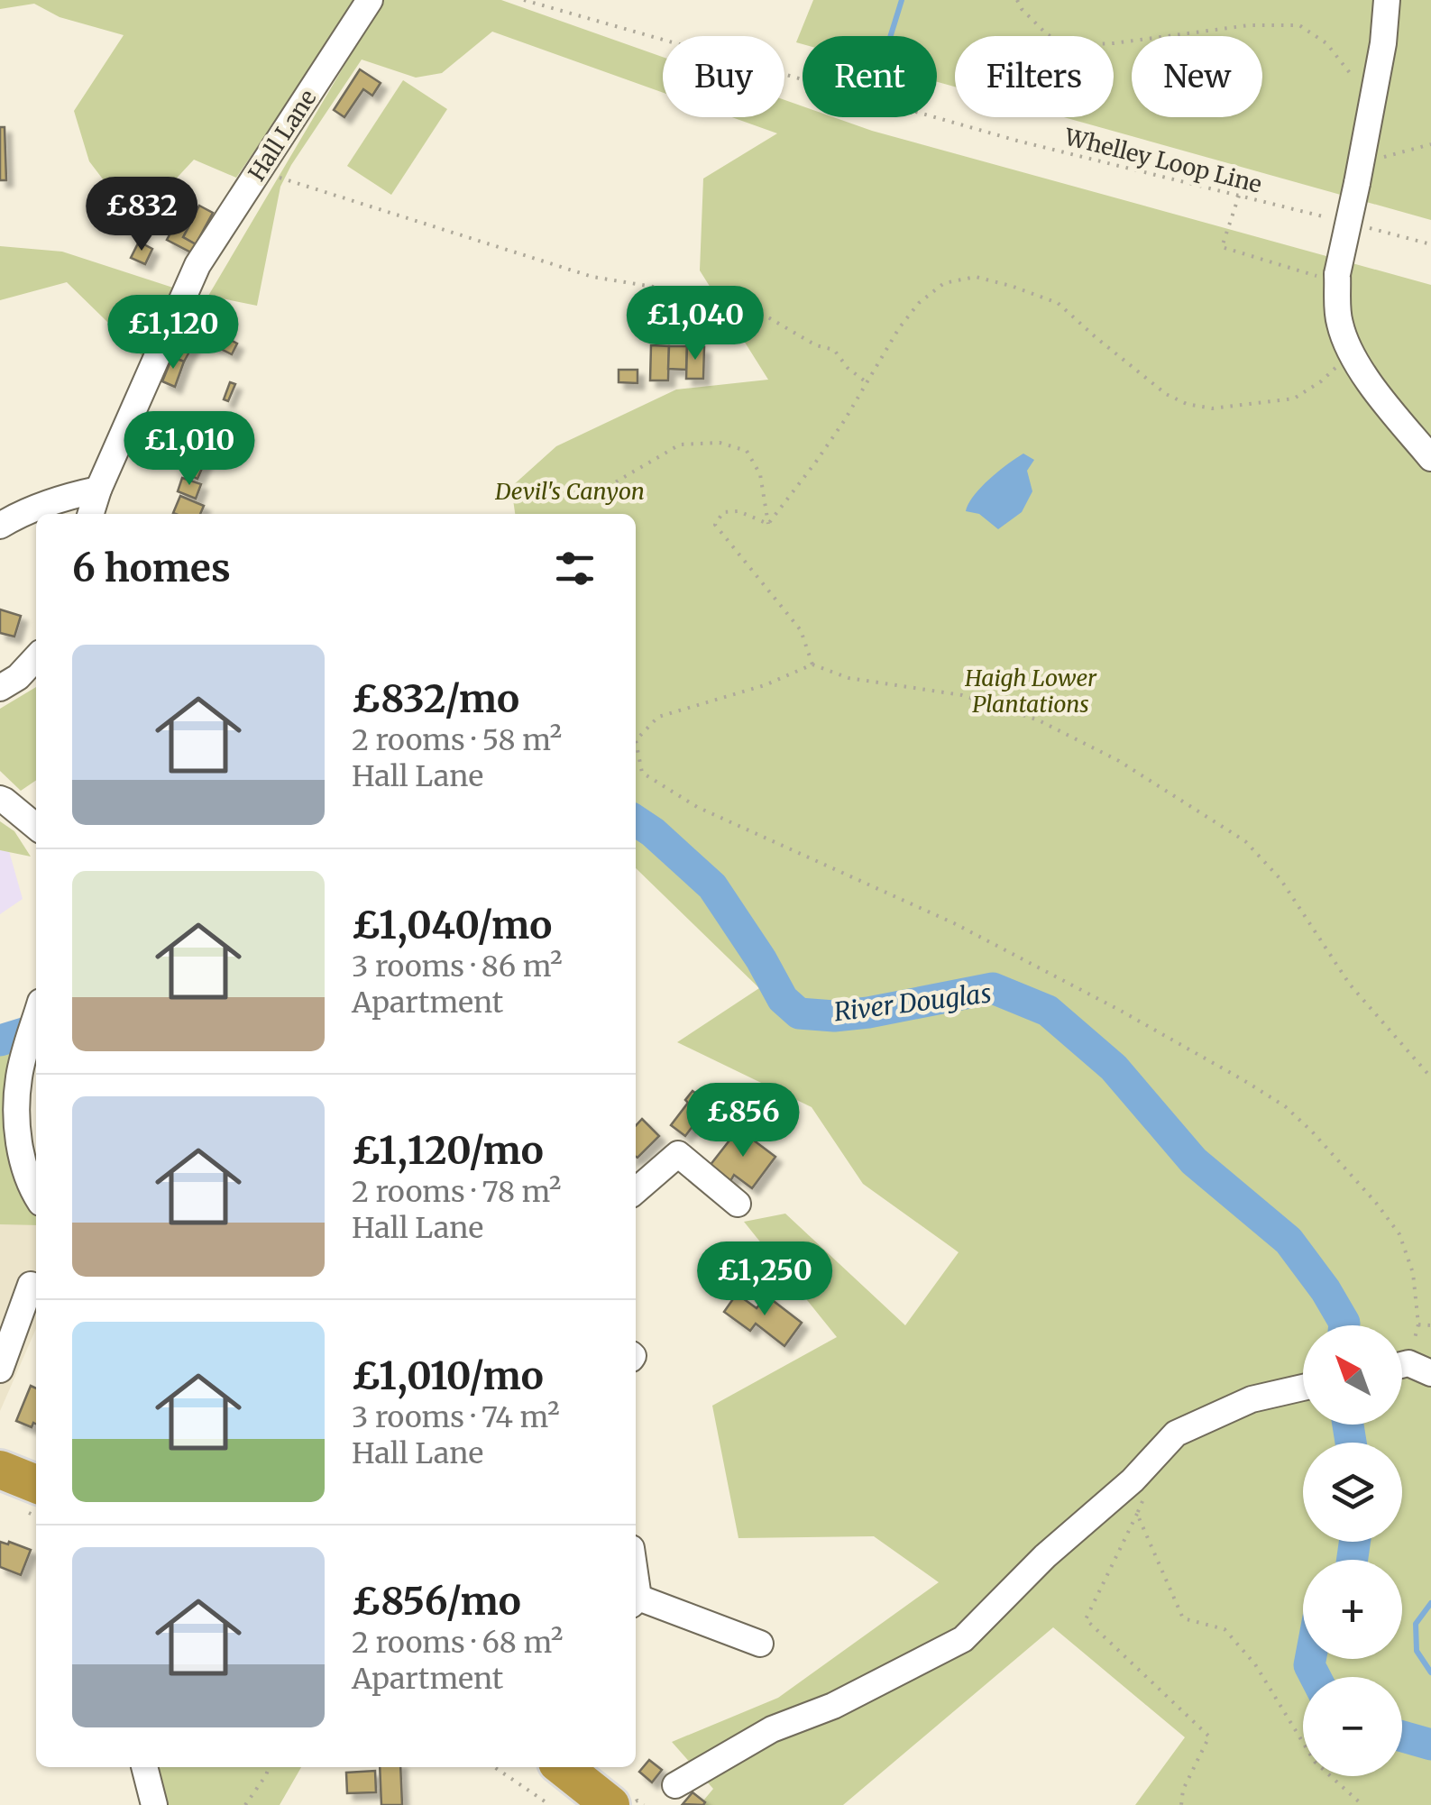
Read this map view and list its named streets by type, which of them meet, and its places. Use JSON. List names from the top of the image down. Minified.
{"streets":{"street":["Hall Lane"],"path":["Whelley Loop Line"]},"water":["River Douglas"],"parks":["Devil's Canyon","Haigh Lower Plantations"],"north":"top left","page":{"chip":["Buy","Rent","Filters","New"],"price":["£832","£1,040","£1,120","£1,010","£856","£1,250"],"heading":"6 homes","list":[{"name":"£832/mo","note":"2 rooms · 58 m² · Hall Lane"},{"name":"£1,040/mo","note":"3 rooms · 86 m² · Apartment"},{"name":"£1,120/mo","note":"2 rooms · 78 m² · Hall Lane"},{"name":"£1,010/mo","note":"3 rooms · 74 m² · Hall Lane"},{"name":"£856/mo","note":"2 rooms · 68 m² · Apartment"}],"map_buttons":["+","−"]}}
